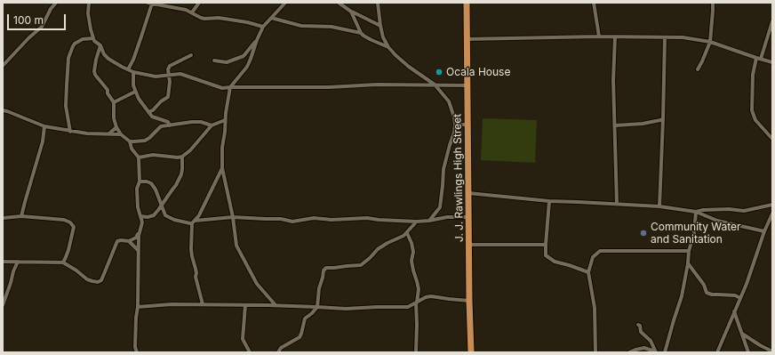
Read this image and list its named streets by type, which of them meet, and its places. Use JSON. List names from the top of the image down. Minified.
{"streets":{"main road":["J. J. Rawlings High Street"]},"places":["Ocala House","Community Water and Sanitation"],"scale_bar":"100 m"}
